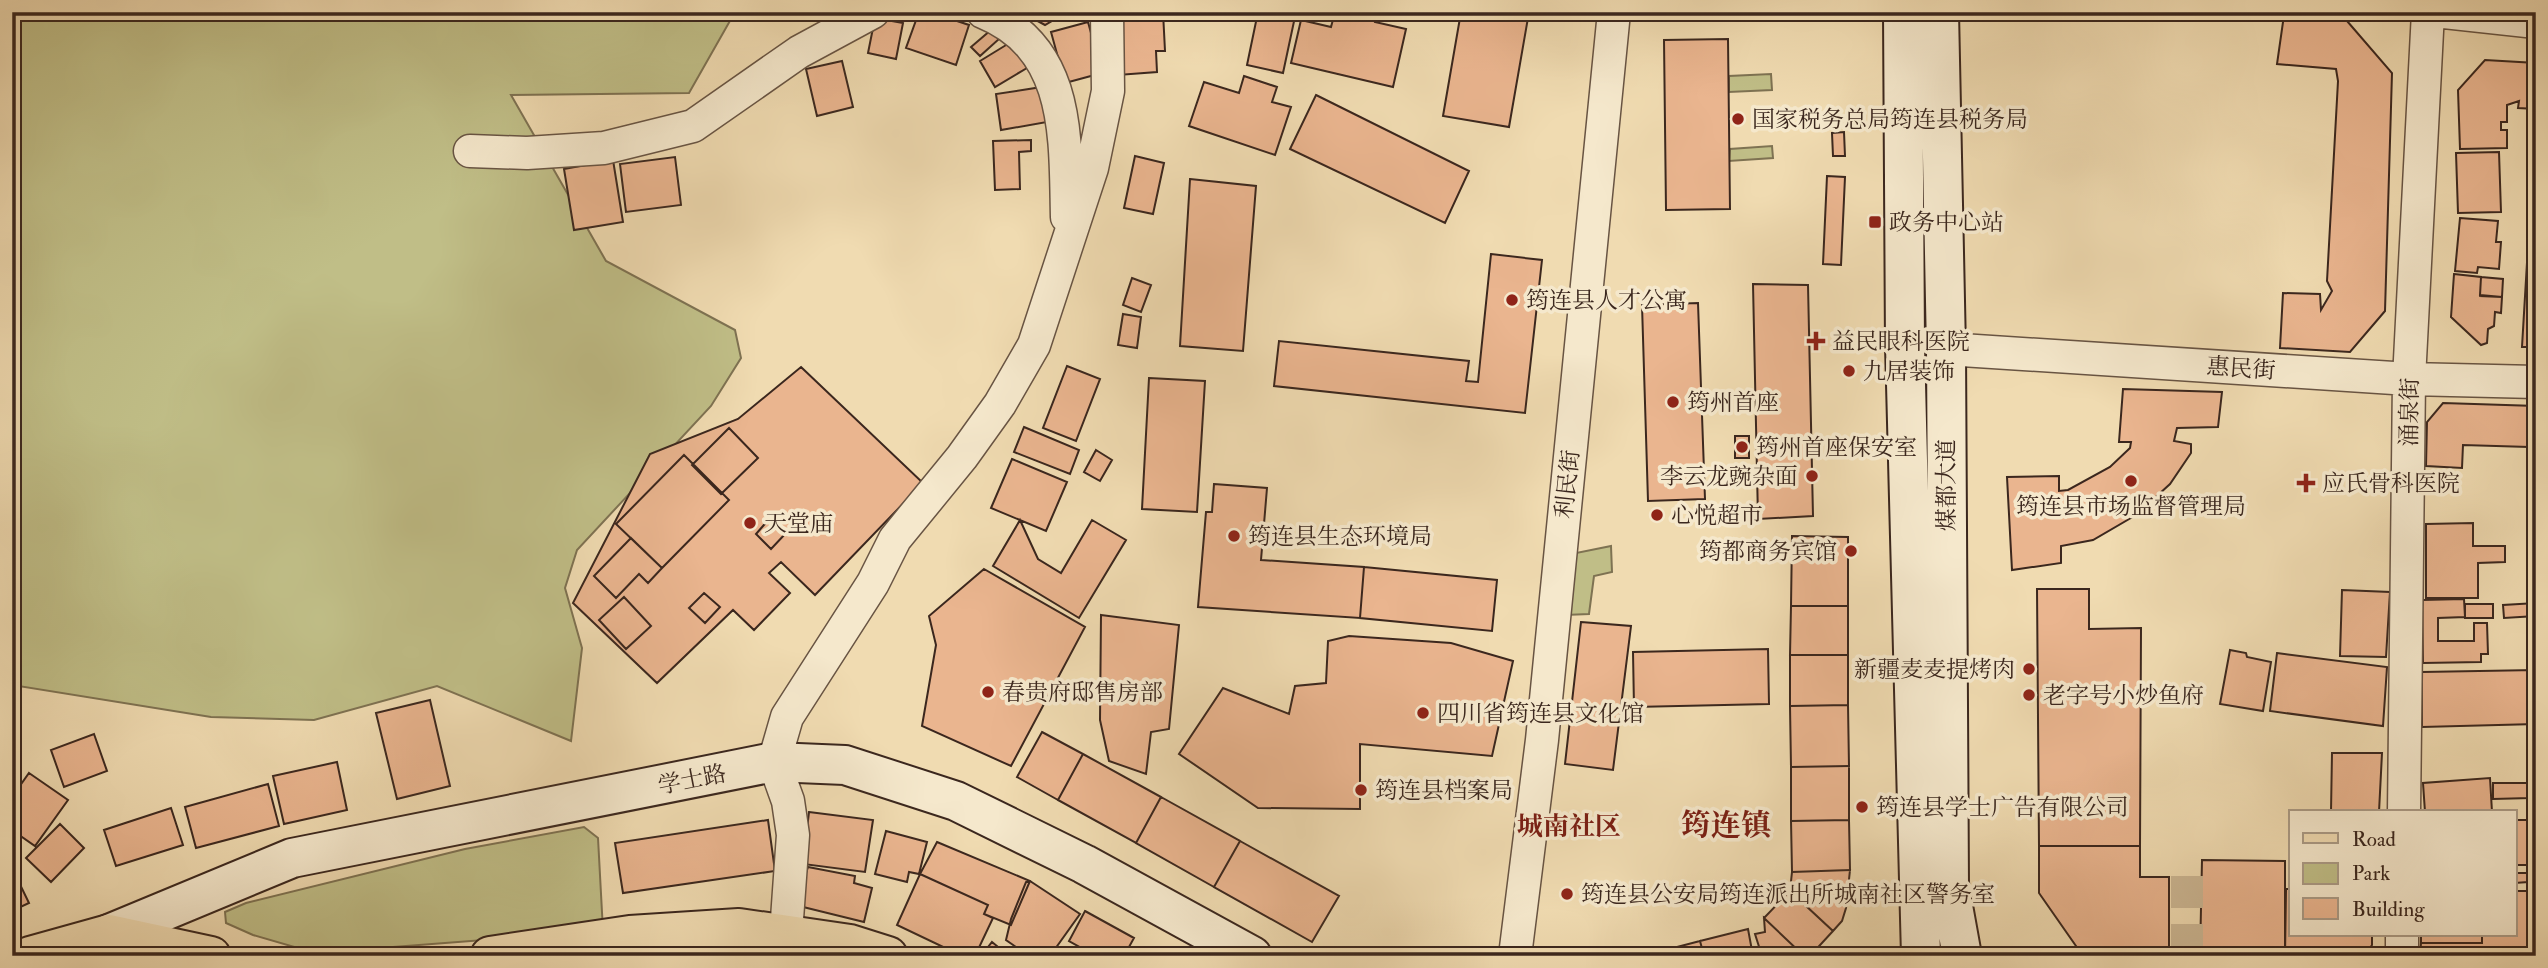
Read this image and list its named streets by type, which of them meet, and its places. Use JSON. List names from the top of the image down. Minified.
{"streets":{"main road":["煤都大道","学士路"],"street":["惠民街","涌泉街","利民街"]},"crossings":[["惠民街","涌泉街"],["惠民街","煤都大道"]],"districts":["筠连镇","城南社区"],"places":{"other":["国家税务总局筠连县税务局","筠连县人才公寓","九居装饰","筠州首座","筠州首座保安室","李云龙豌杂面","筠连县市场监督管理局","心悦超市","天堂庙","筠连县生态环境局","筠都商务宾馆","新疆麦麦提烤肉","春贵府邸售房部","老字号小炒鱼府","四川省筠连县文化馆","筠连县档案局","筠连县学士广告有限公司","筠连县公安局筠连派出所城南社区警务室"],"transit":["政务中心站"],"health":["益民眼科医院","应氏骨科医院"]},"legend":["Road","Park","Building"]}
